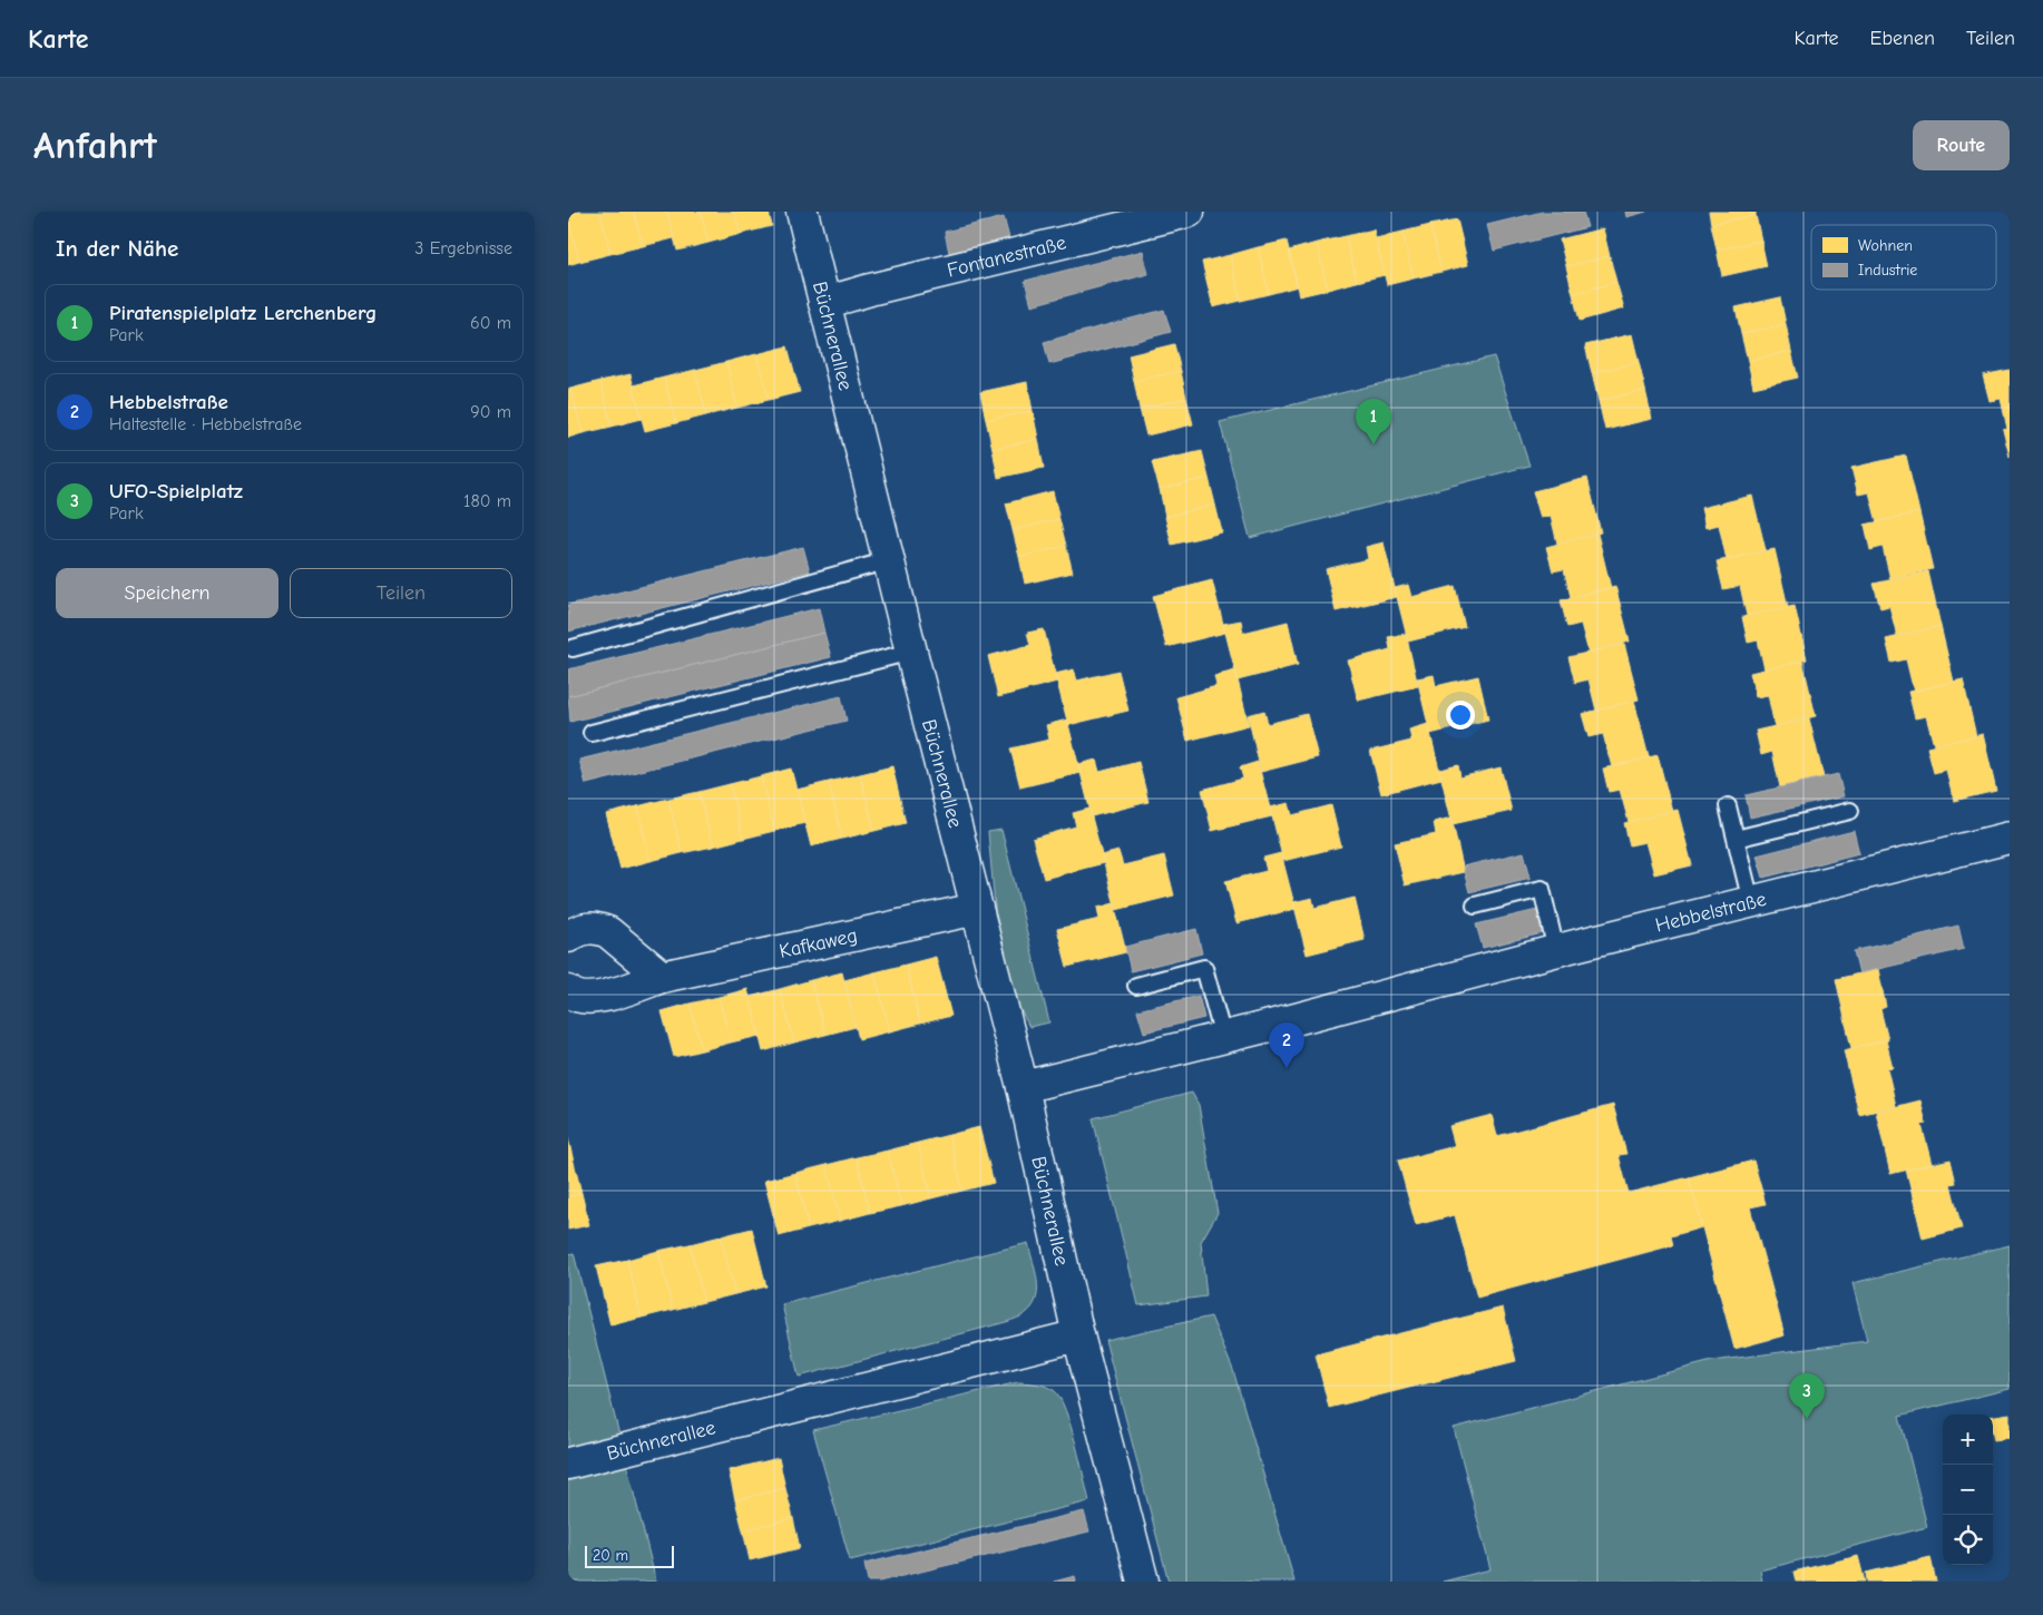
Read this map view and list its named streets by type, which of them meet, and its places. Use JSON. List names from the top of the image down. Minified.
{"streets":{"street":["Fontanestraße","Büchnerallee","Hebbelstraße","Kafkaweg"]},"crossings":[["Fontanestraße","Büchnerallee"],["Büchnerallee","Hebbelstraße"],["Büchnerallee","Kafkaweg"]],"legend":["Wohnen","Industrie"],"scale_bar":"20 m","page":{"header":"Karte","nav":["Karte","Ebenen","Teilen"],"buttons":["Route",["Speichern","Teilen"]],"title":"Anfahrt","heading":["In der Nähe","3 Ergebnisse"],"list":[{"mark":"1","name":"Piratenspielplatz Lerchenberg","note":"Park","value":"60 m"},{"mark":"2","name":"Hebbelstraße","note":"Haltestelle · Hebbelstraße","value":"90 m"},{"mark":"3","name":"UFO-Spielplatz","note":"Park","value":"180 m"}],"pins":["1","2","3"],"map_buttons":["+","−"],"scale":"20 m"}}
